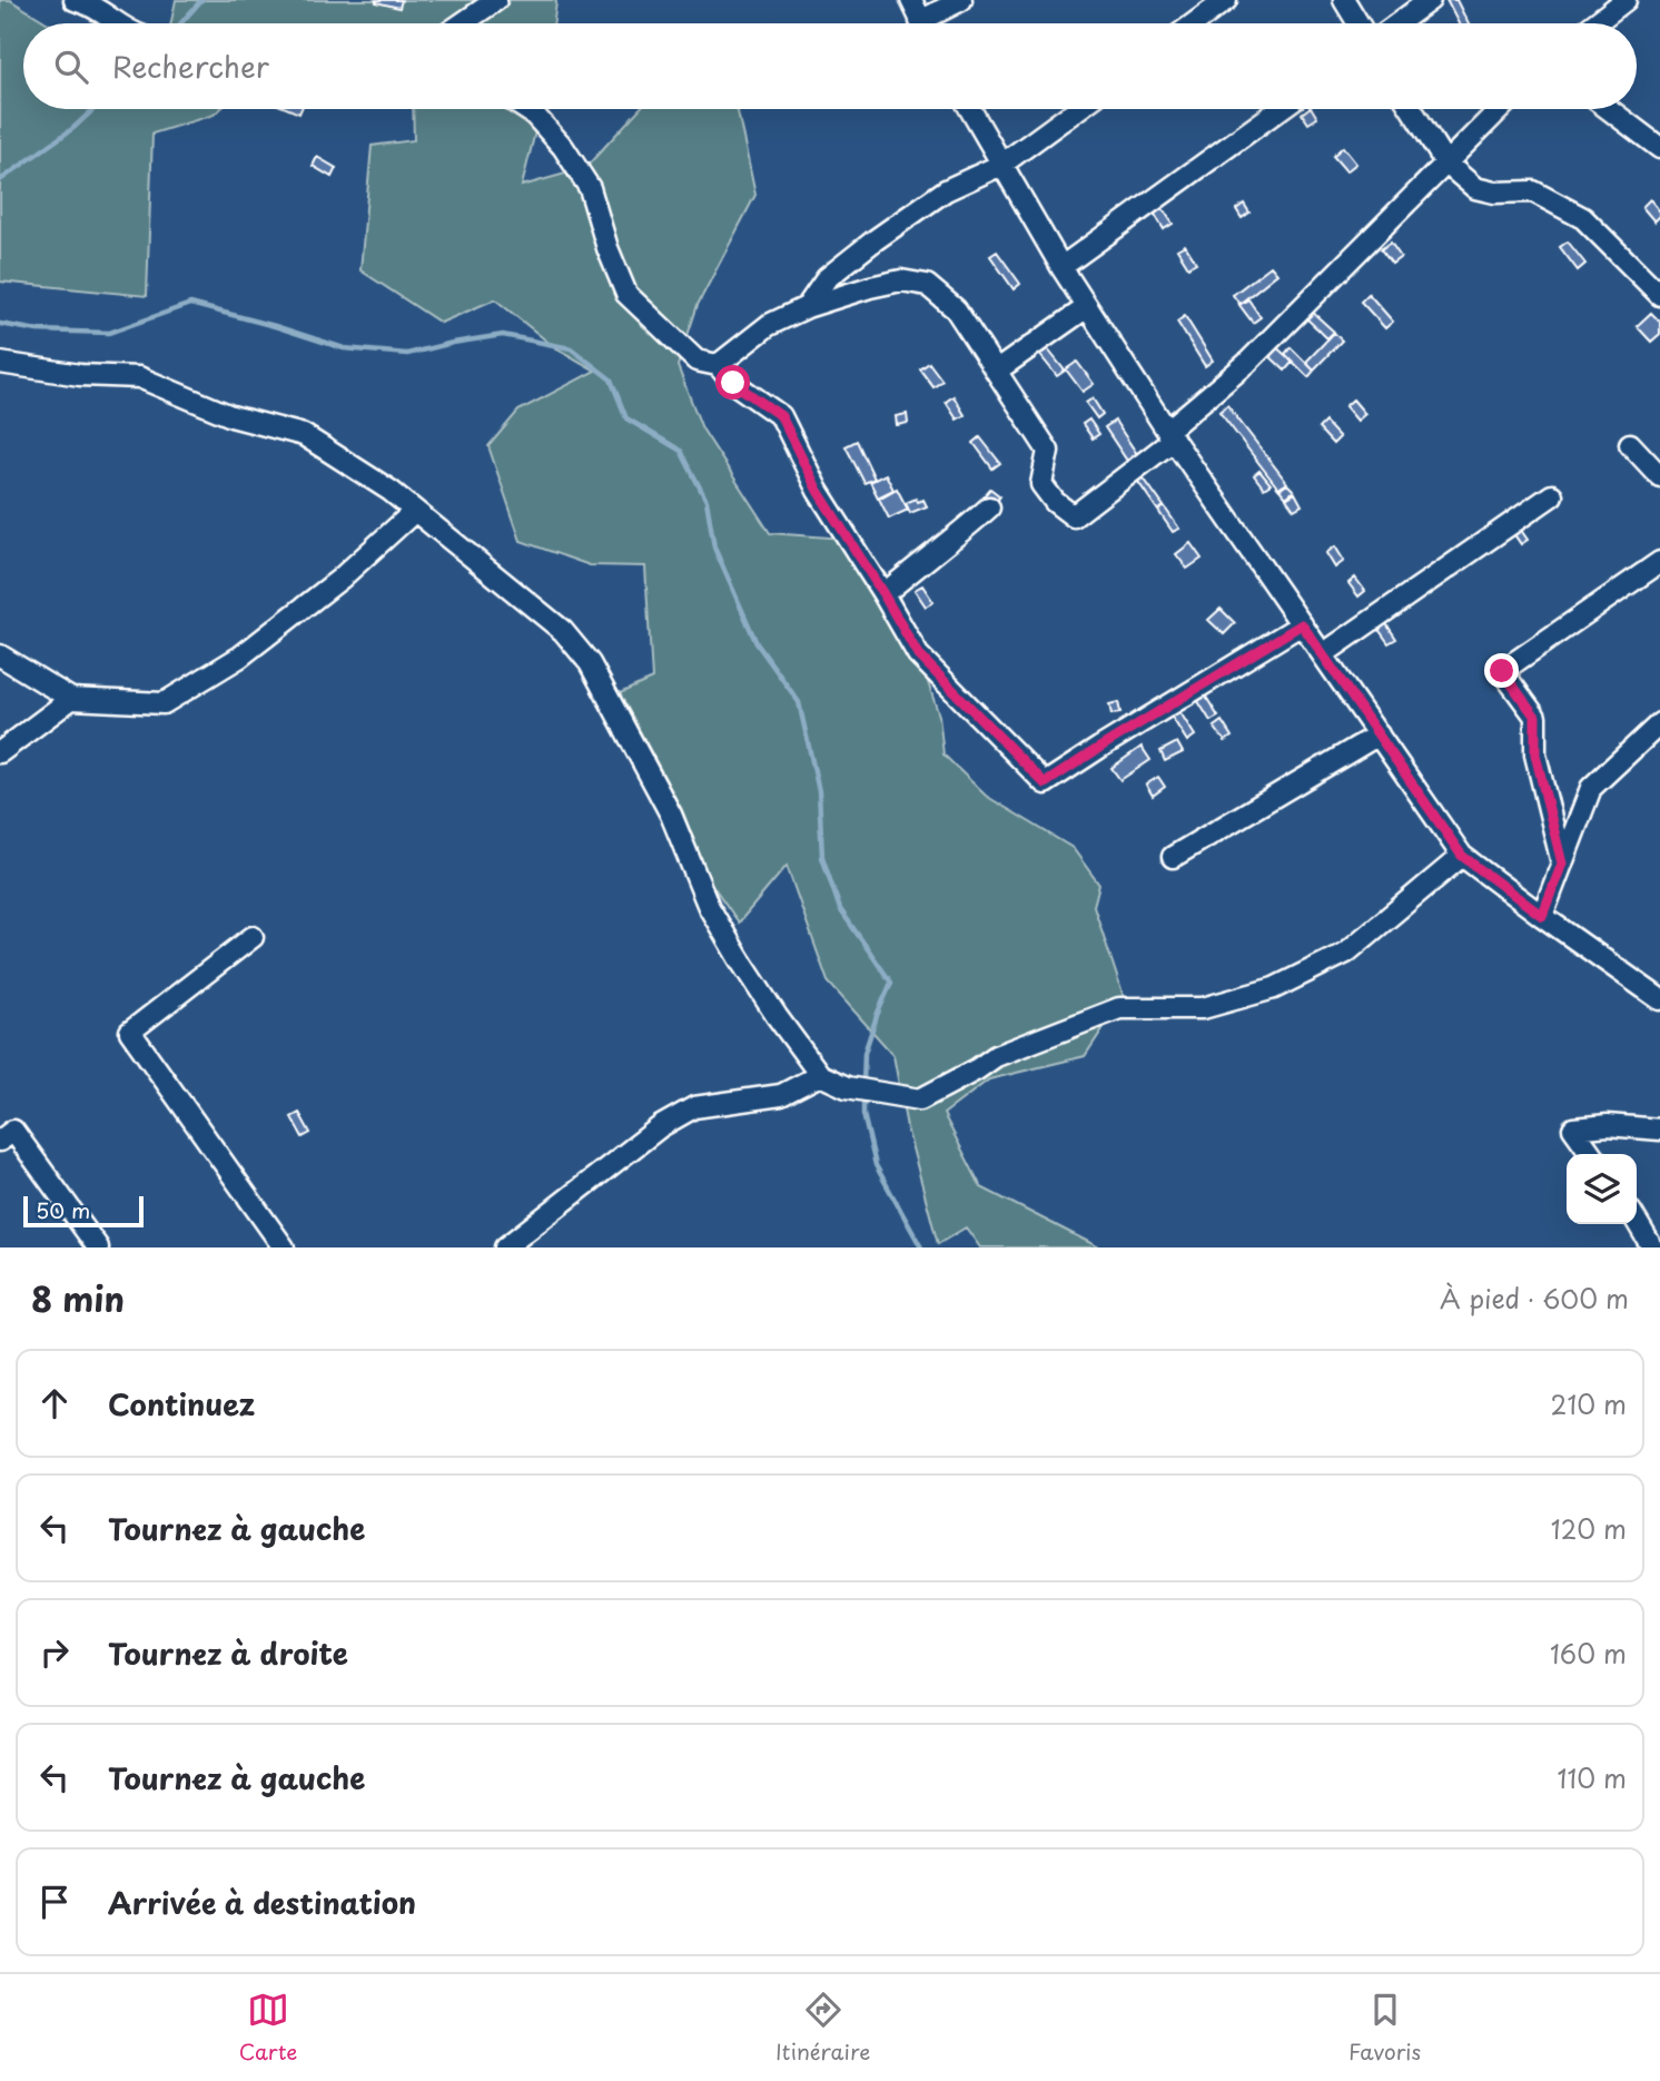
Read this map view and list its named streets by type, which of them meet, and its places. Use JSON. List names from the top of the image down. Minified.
{"scale_bar":"50 m","page":{"search":"Rechercher","scale":"50 m","heading":["8 min","À pied · 600 m"],"list":[["Continuez","210 m"],["Tournez à gauche","120 m"],["Tournez à droite","160 m"],["Tournez à gauche","110 m"],"Arrivée à destination"],"nav":["Carte","Itinéraire","Favoris"]}}
